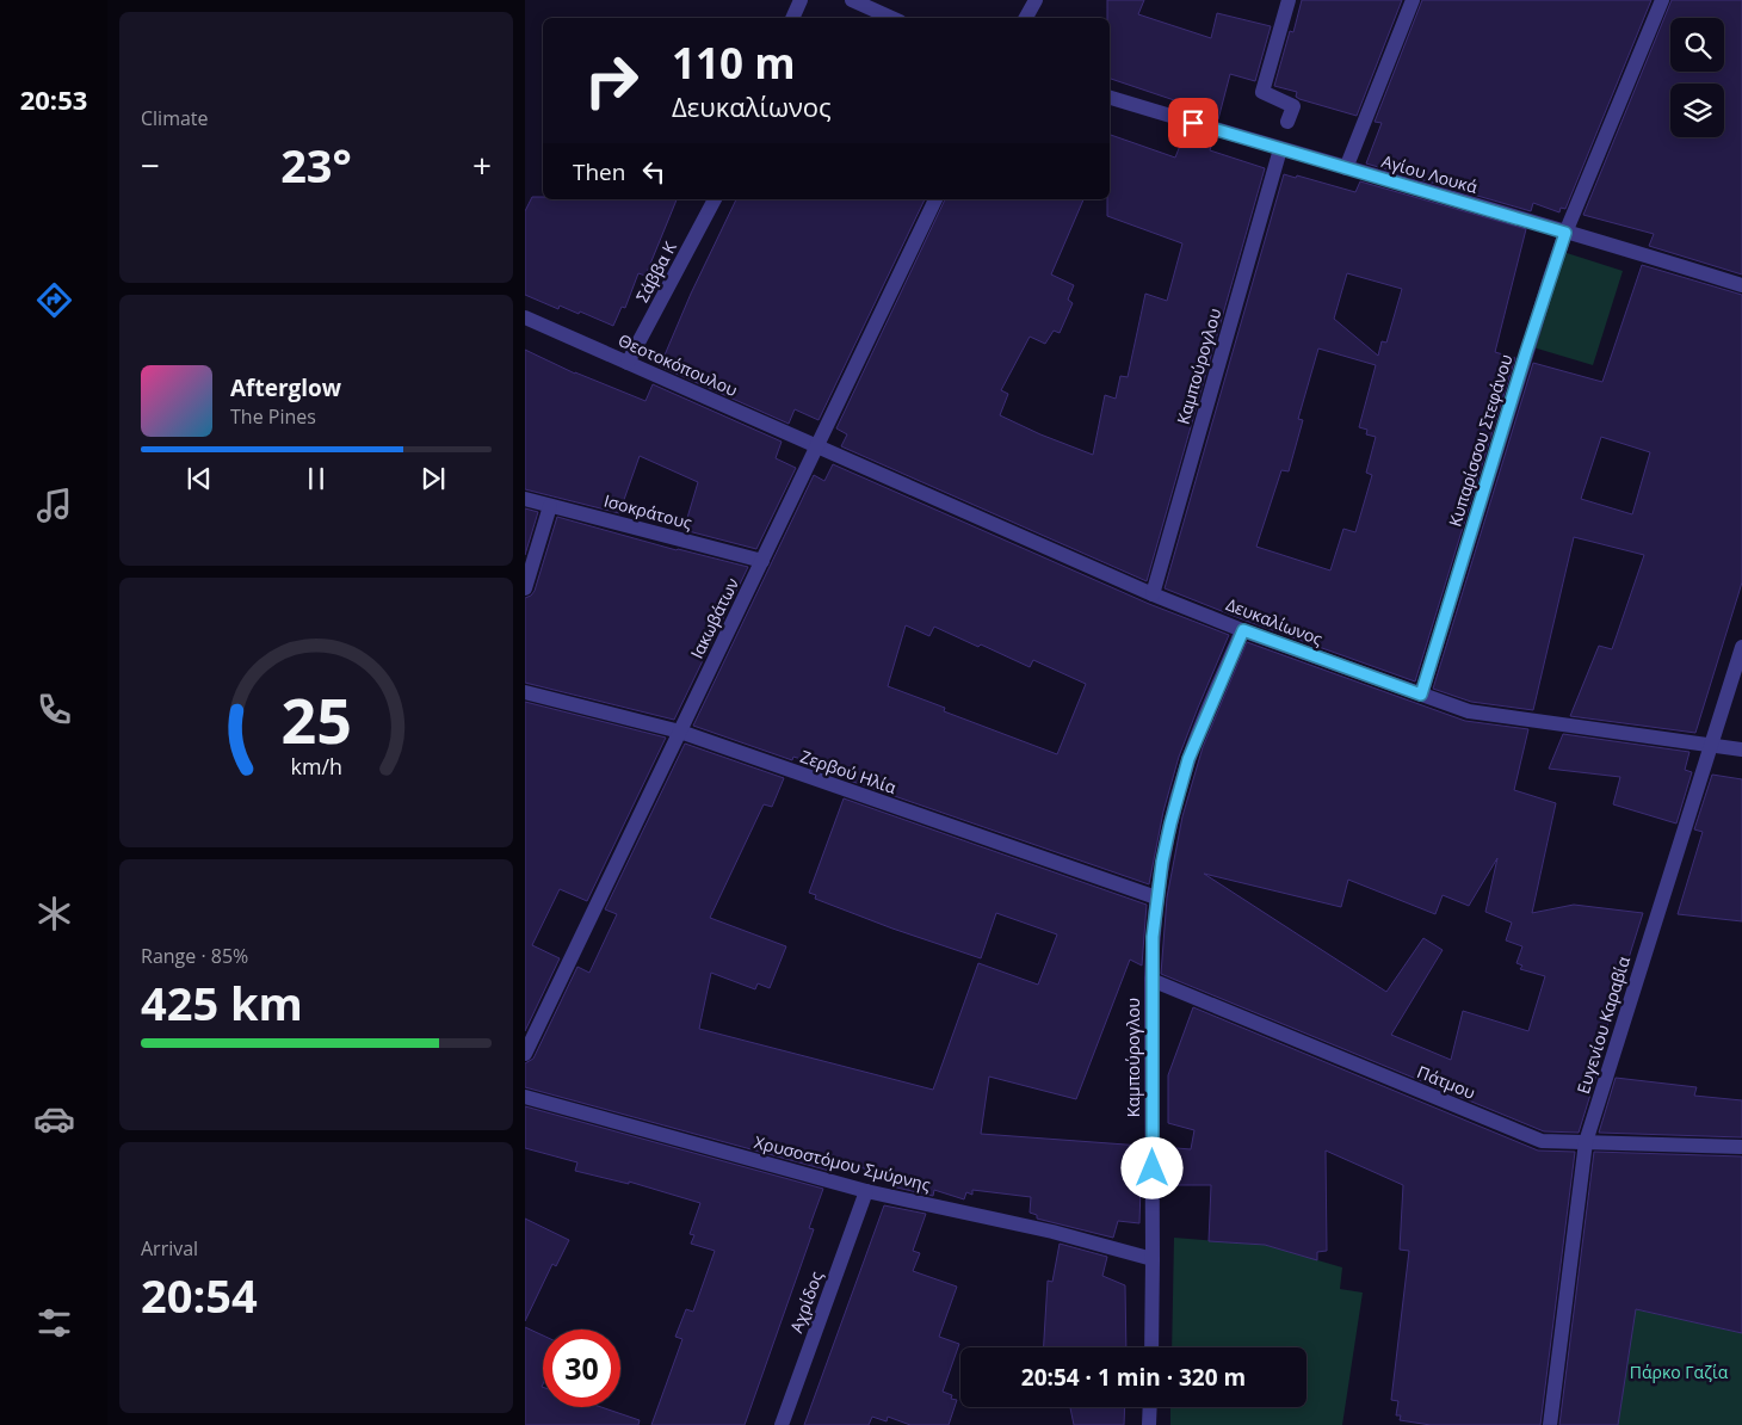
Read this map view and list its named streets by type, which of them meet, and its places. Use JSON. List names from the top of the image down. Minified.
{"streets":{"street":["Αγίου Λουκά","Σάββα Κ","Θεοτοκόπουλου","Καμπούρογλου","Κυπαρίσσου Στεφάνου","Ισοκράτους","Ιακωβάτων","Δευκαλίωνος","Ζερβού Ηλία","Ευγενίου Καραβία","Πάτμου","Χρυσοστόμου Σμύρνης","Αχρίδος"]},"crossings":[["Αγίου Λουκά","Καμπούρογλου"],["Αγίου Λουκά","Κυπαρίσσου Στεφάνου"],["Σάββα Κ","Θεοτοκόπουλου"],["Θεοτοκόπουλου","Ιακωβάτων"],["Θεοτοκόπουλου","Δευκαλίωνος"],["Καμπούρογλου","Δευκαλίωνος"],["Καμπούρογλου","Ζερβού Ηλία"],["Καμπούρογλου","Πάτμου"],["Καμπούρογλου","Χρυσοστόμου Σμύρνης"],["Κυπαρίσσου Στεφάνου","Δευκαλίωνος"],["Ισοκράτους","Ιακωβάτων"],["Ιακωβάτων","Δευκαλίωνος"],["Ιακωβάτων","Ζερβού Ηλία"],["Δευκαλίωνος","Ευγενίου Καραβία"],["Ευγενίου Καραβία","Πάτμου"],["Χρυσοστόμου Σμύρνης","Αχρίδος"]],"parks":["Πάρκο Γαζία"],"page":{"tabs":"20:53","tile":["Climate",["Range · 85%","425 km"],["Arrival","20:54"]],"turn":["110 m","Δευκαλίωνος"],"heat":["−","23°","+"],"then":"Then","song":["Afterglow","The Pines"],"limit":"30","trip":"20:54 · 1 min · 320 m","gauge":["25","km/h"]}}
